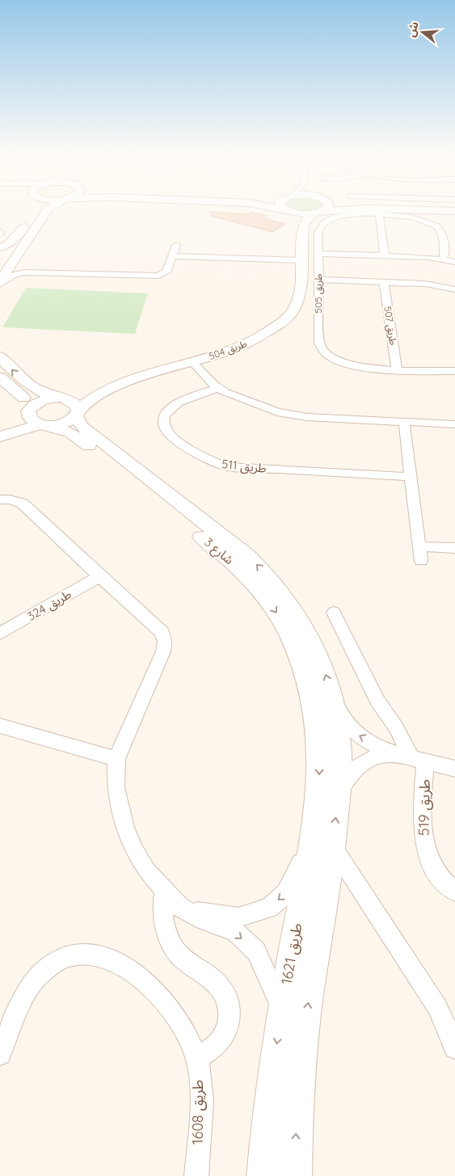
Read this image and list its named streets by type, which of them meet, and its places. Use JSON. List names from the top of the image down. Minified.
{"streets":{"street":["طريق 505","طريق 507","طريق 504","طريق 511","شارع 3","طريق 324","طريق 519","طريق 1621","طريق 1608"]},"crossings":[["طريق 505","طريق 507"],["طريق 504","شارع 3"],["شارع 3","طريق 519"],["شارع 3","طريق 1621"]],"north":"left"}
